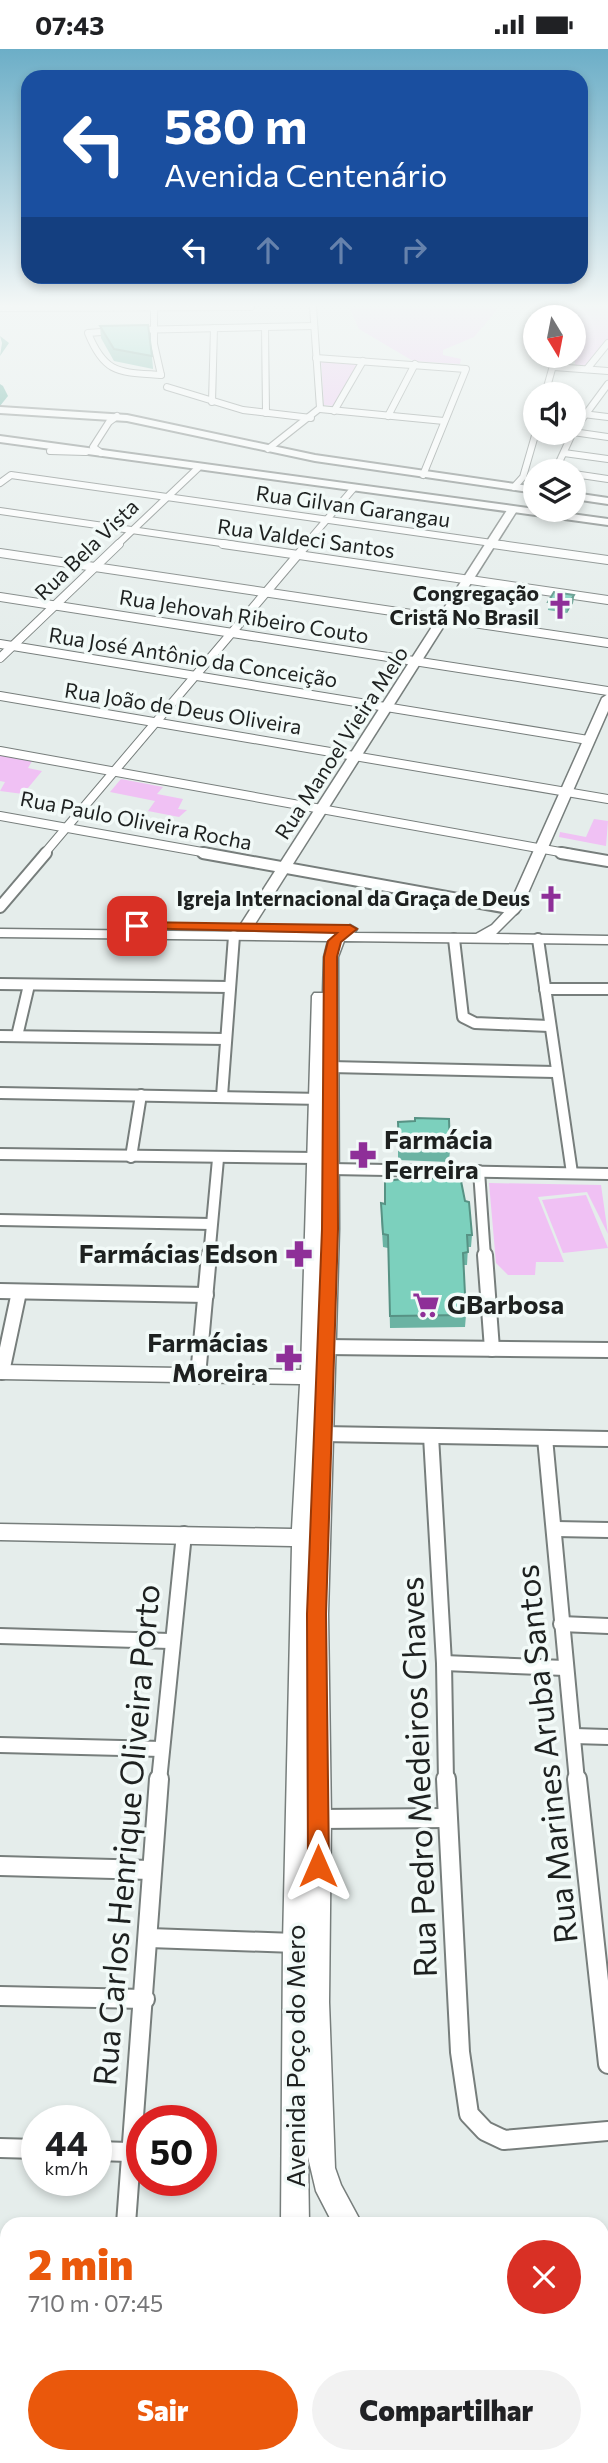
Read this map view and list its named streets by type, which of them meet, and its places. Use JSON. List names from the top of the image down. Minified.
{"streets":{"main road":["Rua Manoel Vieira Melo","Avenida Poço do Mero"],"street":["Rua Gilvan Garangau","Rua Valdeci Santos","Rua Bela Vista","Rua Jehovah Ribeiro Couto","Rua José Antônio da Conceição","Rua João de Deus Oliveira","Rua Paulo Oliveira Rocha","Rua Marines Aruba Santos","Rua Pedro Medeiros Chaves","Rua Carlos Henrique Oliveira Porto"]},"crossings":[["Rua Gilvan Garangau","Rua Bela Vista"],["Rua Gilvan Garangau","Rua Manoel Vieira Melo"],["Rua Valdeci Santos","Rua Bela Vista"],["Rua Valdeci Santos","Rua Manoel Vieira Melo"],["Rua Bela Vista","Rua Jehovah Ribeiro Couto"],["Rua Bela Vista","Rua José Antônio da Conceição"],["Rua Jehovah Ribeiro Couto","Rua Manoel Vieira Melo"],["Rua José Antônio da Conceição","Rua Manoel Vieira Melo"],["Rua João de Deus Oliveira","Rua Manoel Vieira Melo"],["Rua Manoel Vieira Melo","Rua Paulo Oliveira Rocha"]],"places":{"church":["Congregação Cristã No Brasil","Igreja Internacional da Graça de Deus"],"pharmacy":["Farmácia Ferreira","Farmácias Edson","Farmácias Moreira"],"supermarket":["GBarbosa"]},"north":"bottom","page":{"status":"07:43","turn":["580 m","Avenida Centenário"],"speed":"44 km/h","limit":"50","heading":["2 min","710 m · 07:45"],"buttons":["Sair","Compartilhar"]}}
